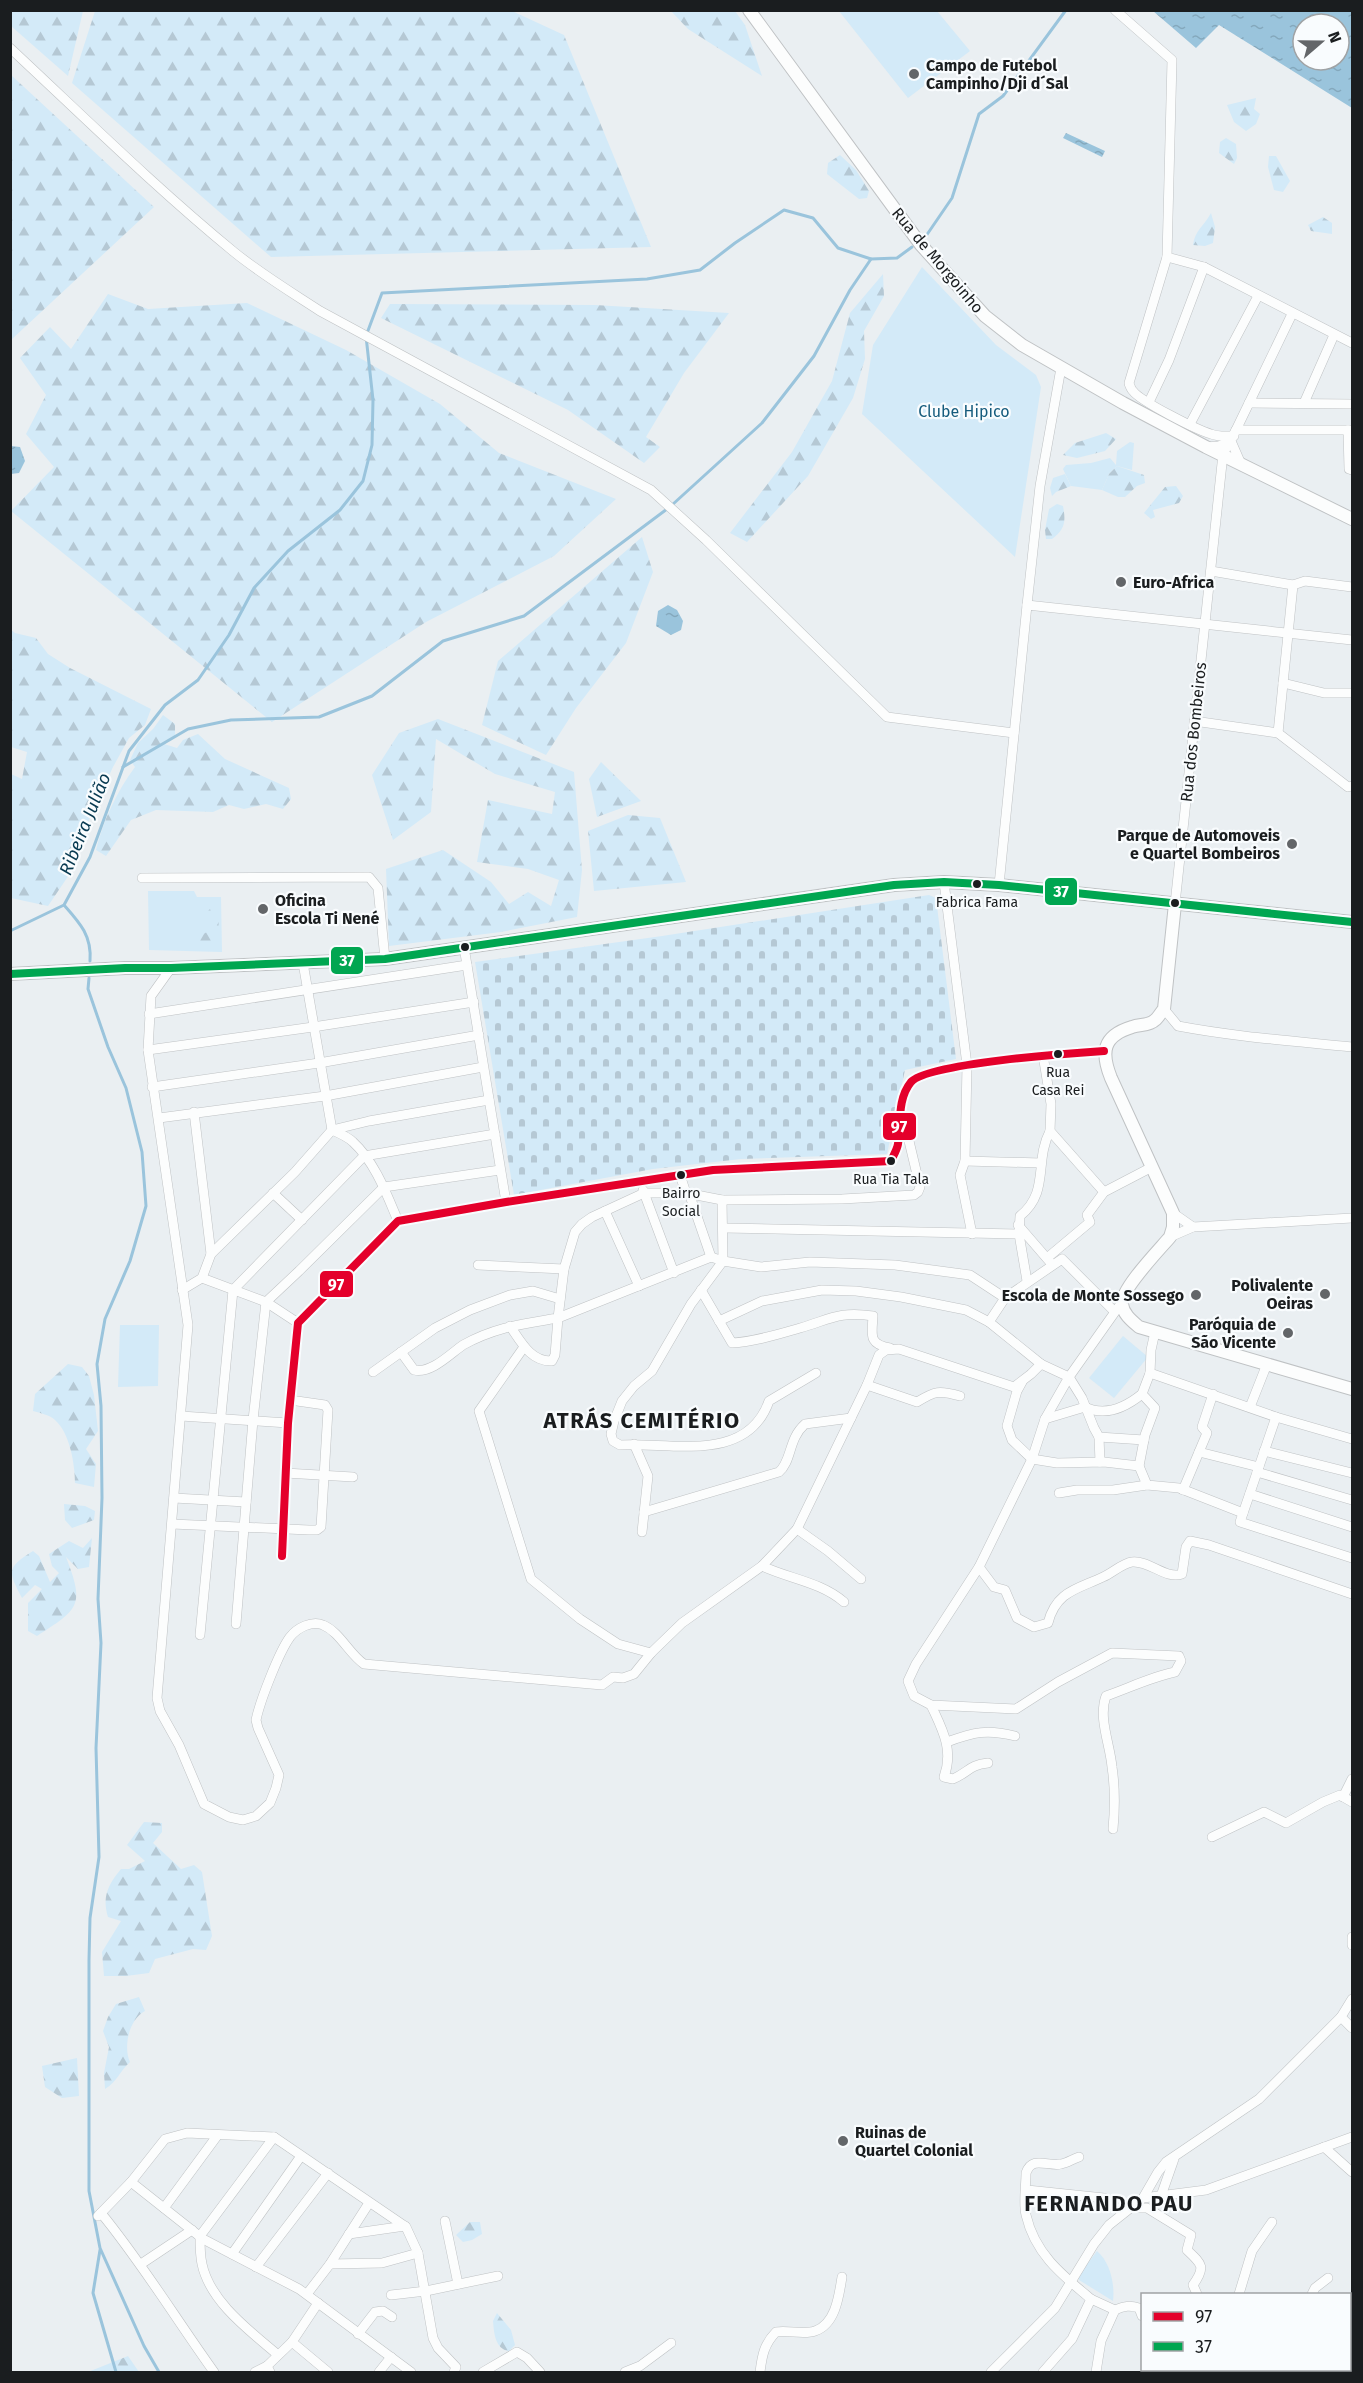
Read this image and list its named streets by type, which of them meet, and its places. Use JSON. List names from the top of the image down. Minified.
{"streets":{"main road":["Rua de Morgoinho","Rua dos Bombeiros"]},"crossings":[["Rua de Morgoinho","Rua dos Bombeiros"]],"districts":["ATRÁS CEMITÉRIO","FERNANDO PAU"],"water":["Ribeira Julião"],"parks":["Clube Hipico"],"places":["Campo de Futebol Campinho/Dji d´Sal","Euro-Africa","Parque de Automoveis e Quartel Bombeiros","Fabrica Fama","Oficina Escola Ti Nené","Rua Casa Rei","Rua Tia Tala","Bairro Social","Polivalente Oeiras","Escola de Monte Sossego","Paróquia de São Vicente","Ruinas de Quartel Colonial"],"lines":["transit line 37","transit line 97"],"legend":["97","37"],"north":"right"}
